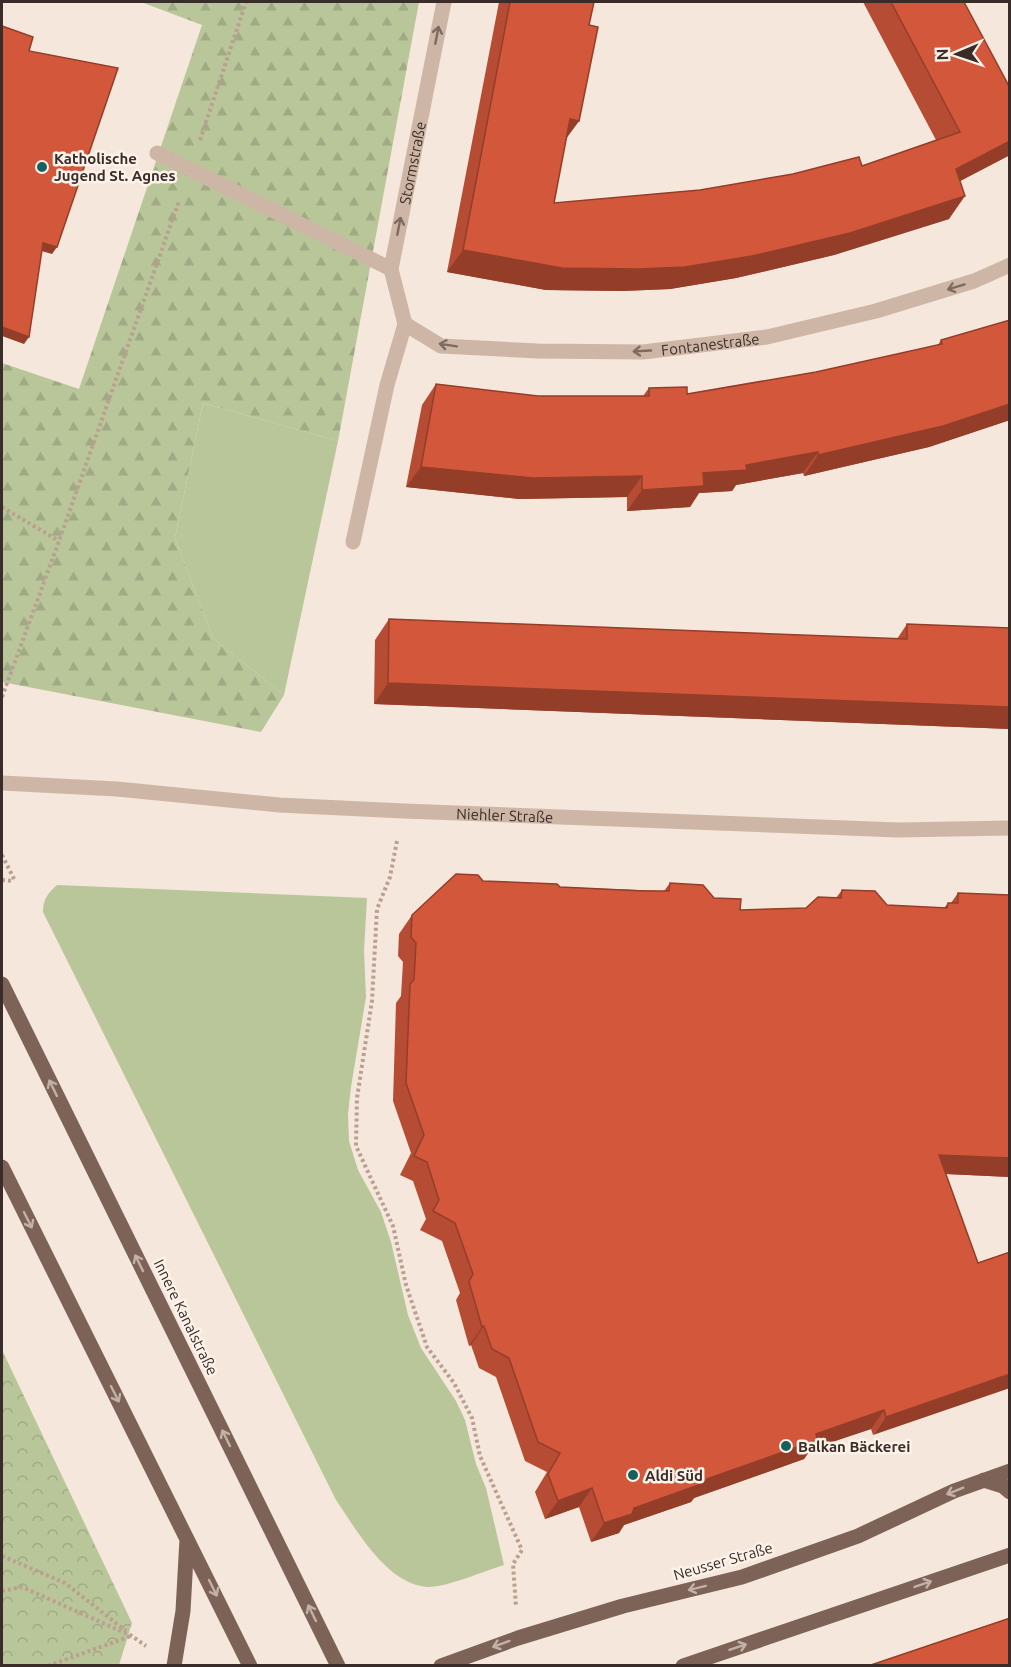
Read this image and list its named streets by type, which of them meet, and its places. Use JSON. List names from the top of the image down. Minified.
{"streets":{"main road":["Innere Kanalstraße","Neusser Straße"],"street":["Stormstraße","Fontanestraße","Niehler Straße"]},"crossings":[["Stormstraße","Fontanestraße"]],"one_way":["Stormstraße","Fontanestraße"],"places":["Katholische Jugend St. Agnes","Balkan Bäckerei","Aldi Süd"],"north":"left"}
